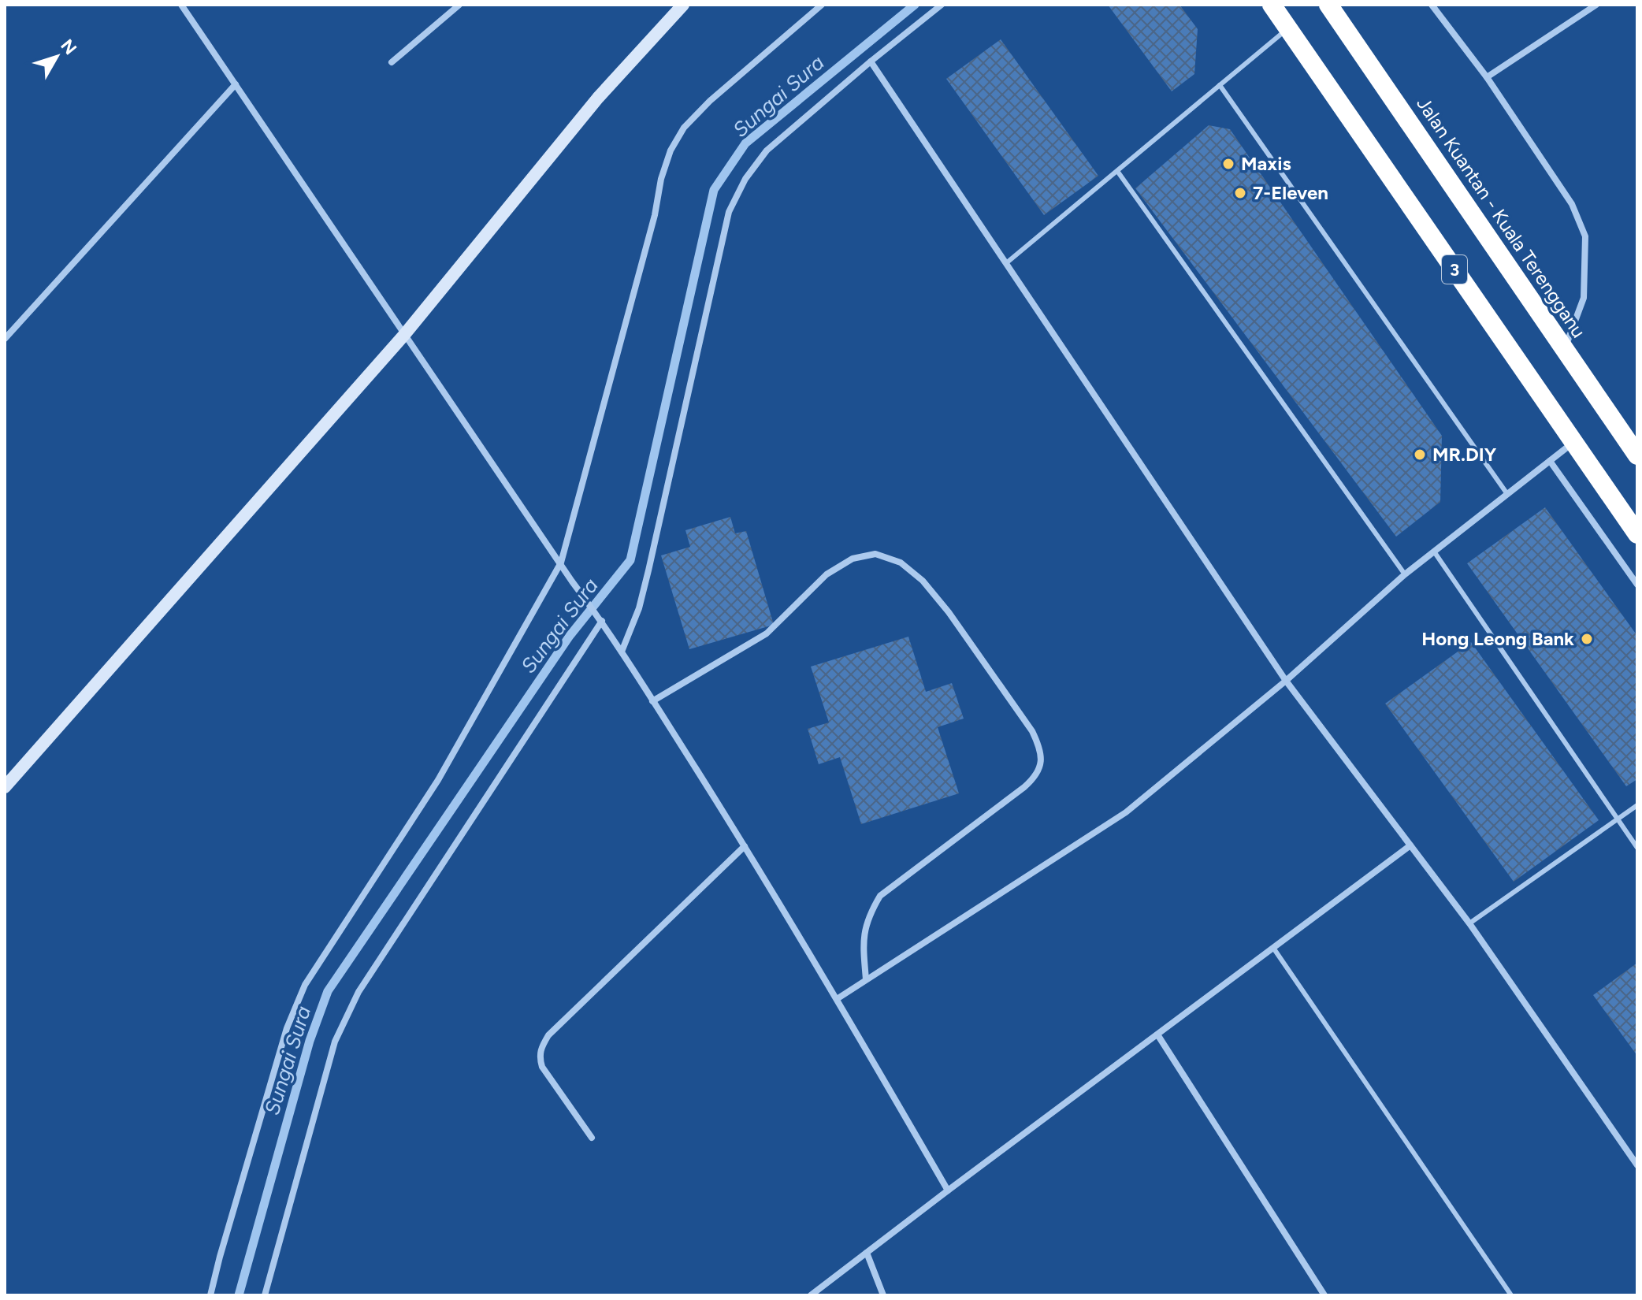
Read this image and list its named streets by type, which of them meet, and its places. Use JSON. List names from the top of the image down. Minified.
{"streets":{"highway":["Jalan Kuantan - Kuala Terengganu","3"]},"water":["Sungai Sura"],"places":["Maxis","7-Eleven","MR.DIY","Hong Leong Bank"],"north":"top right"}
